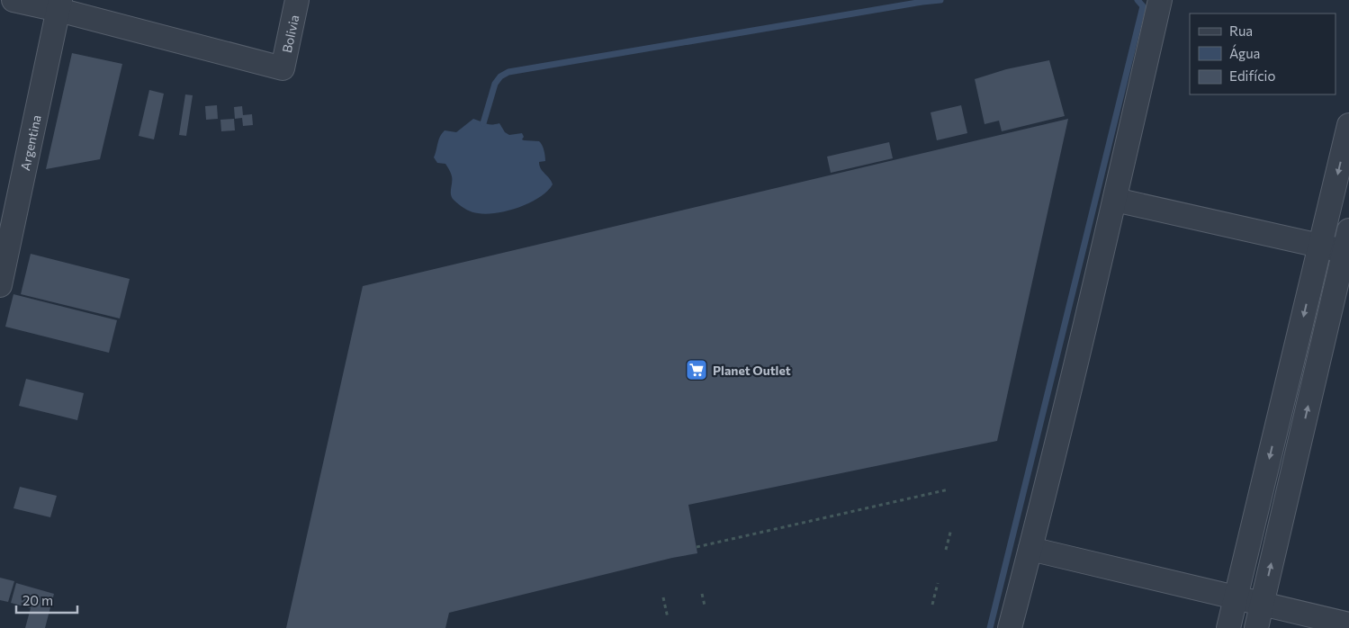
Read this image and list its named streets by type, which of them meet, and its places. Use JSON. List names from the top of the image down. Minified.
{"streets":{"street":["Bolivia","Argentina"]},"crossings":[["Bolivia","Argentina"]],"places":{"supermarket":["Planet Outlet"]},"legend":["Rua","Água","Edifício"],"scale_bar":"20 m"}
